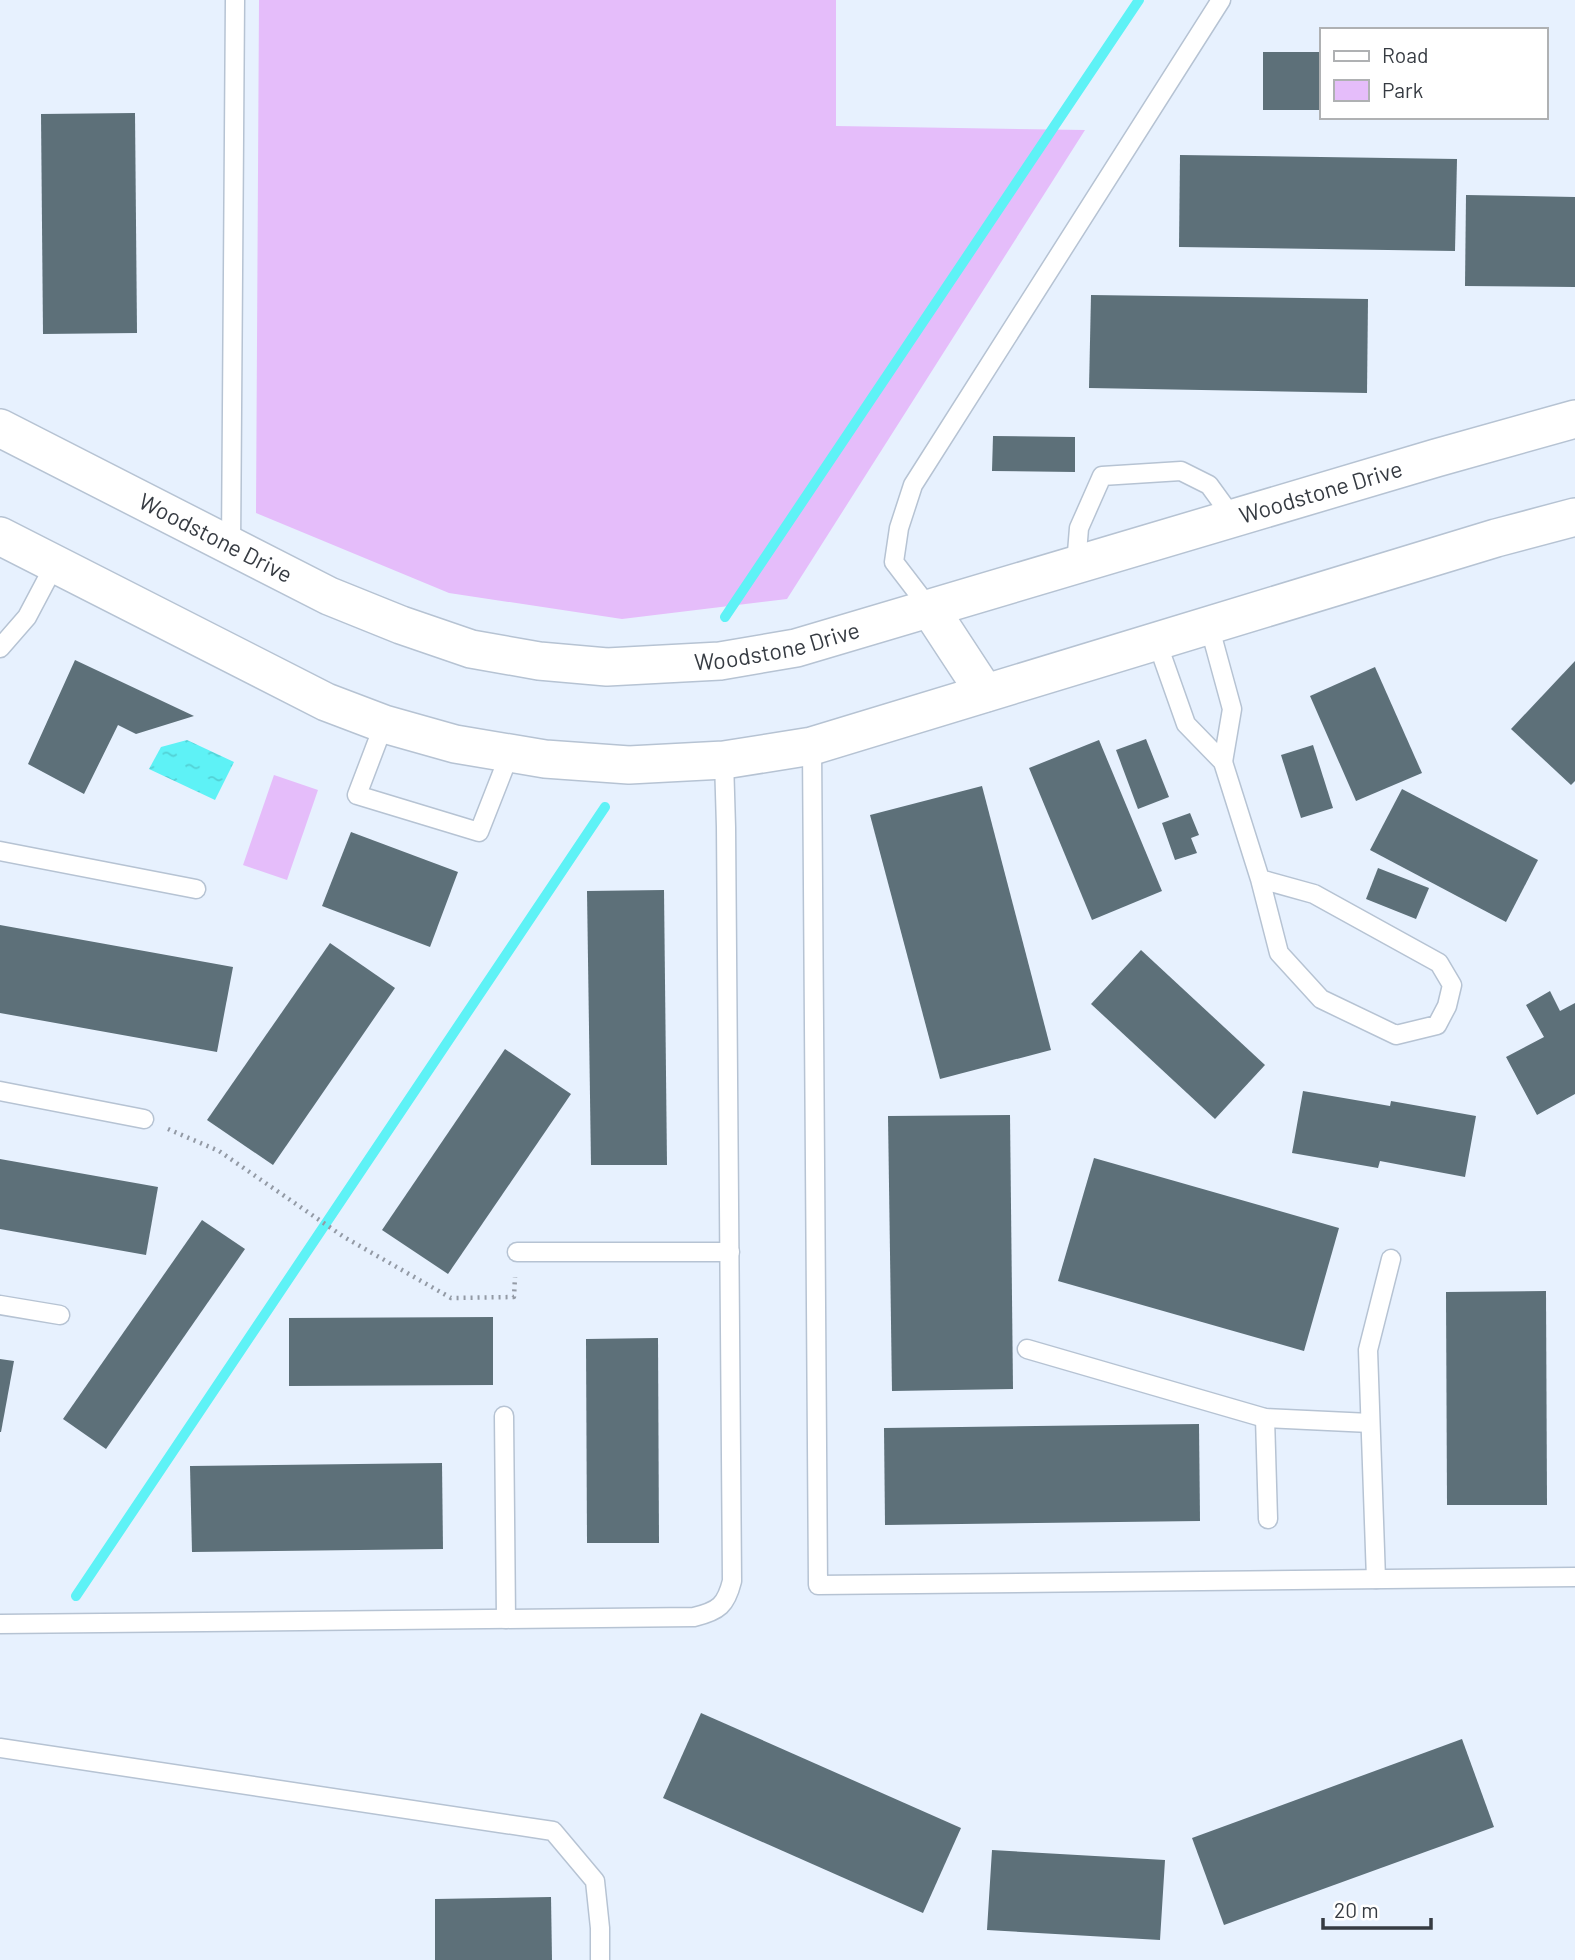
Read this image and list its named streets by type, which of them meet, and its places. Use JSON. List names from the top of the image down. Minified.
{"streets":{"street":["Woodstone Drive"]},"legend":["Road","Park"],"scale_bar":"20 m"}
